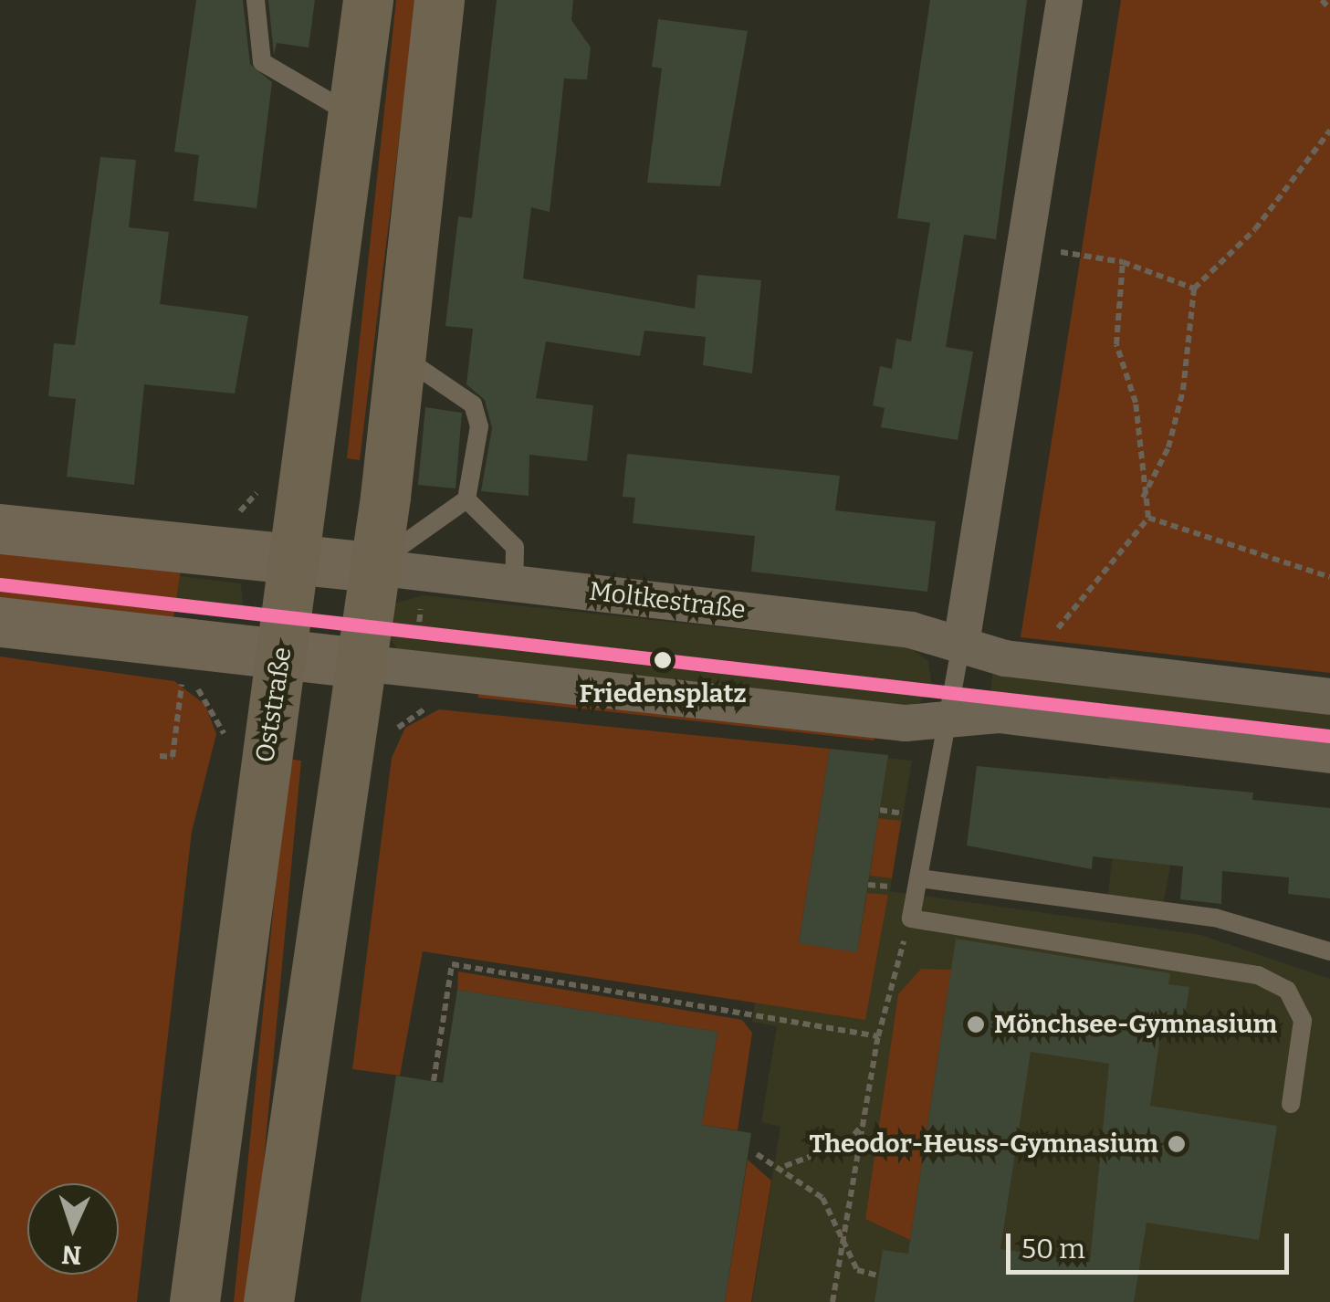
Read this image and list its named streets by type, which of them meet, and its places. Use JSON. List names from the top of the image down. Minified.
{"streets":{"main road":["Oststraße"],"street":["Moltkestraße"]},"crossings":[["Moltkestraße","Oststraße"]],"places":["Friedensplatz","Mönchsee-Gymnasium","Theodor-Heuss-Gymnasium"],"scale_bar":"50 m","north":"bottom"}
